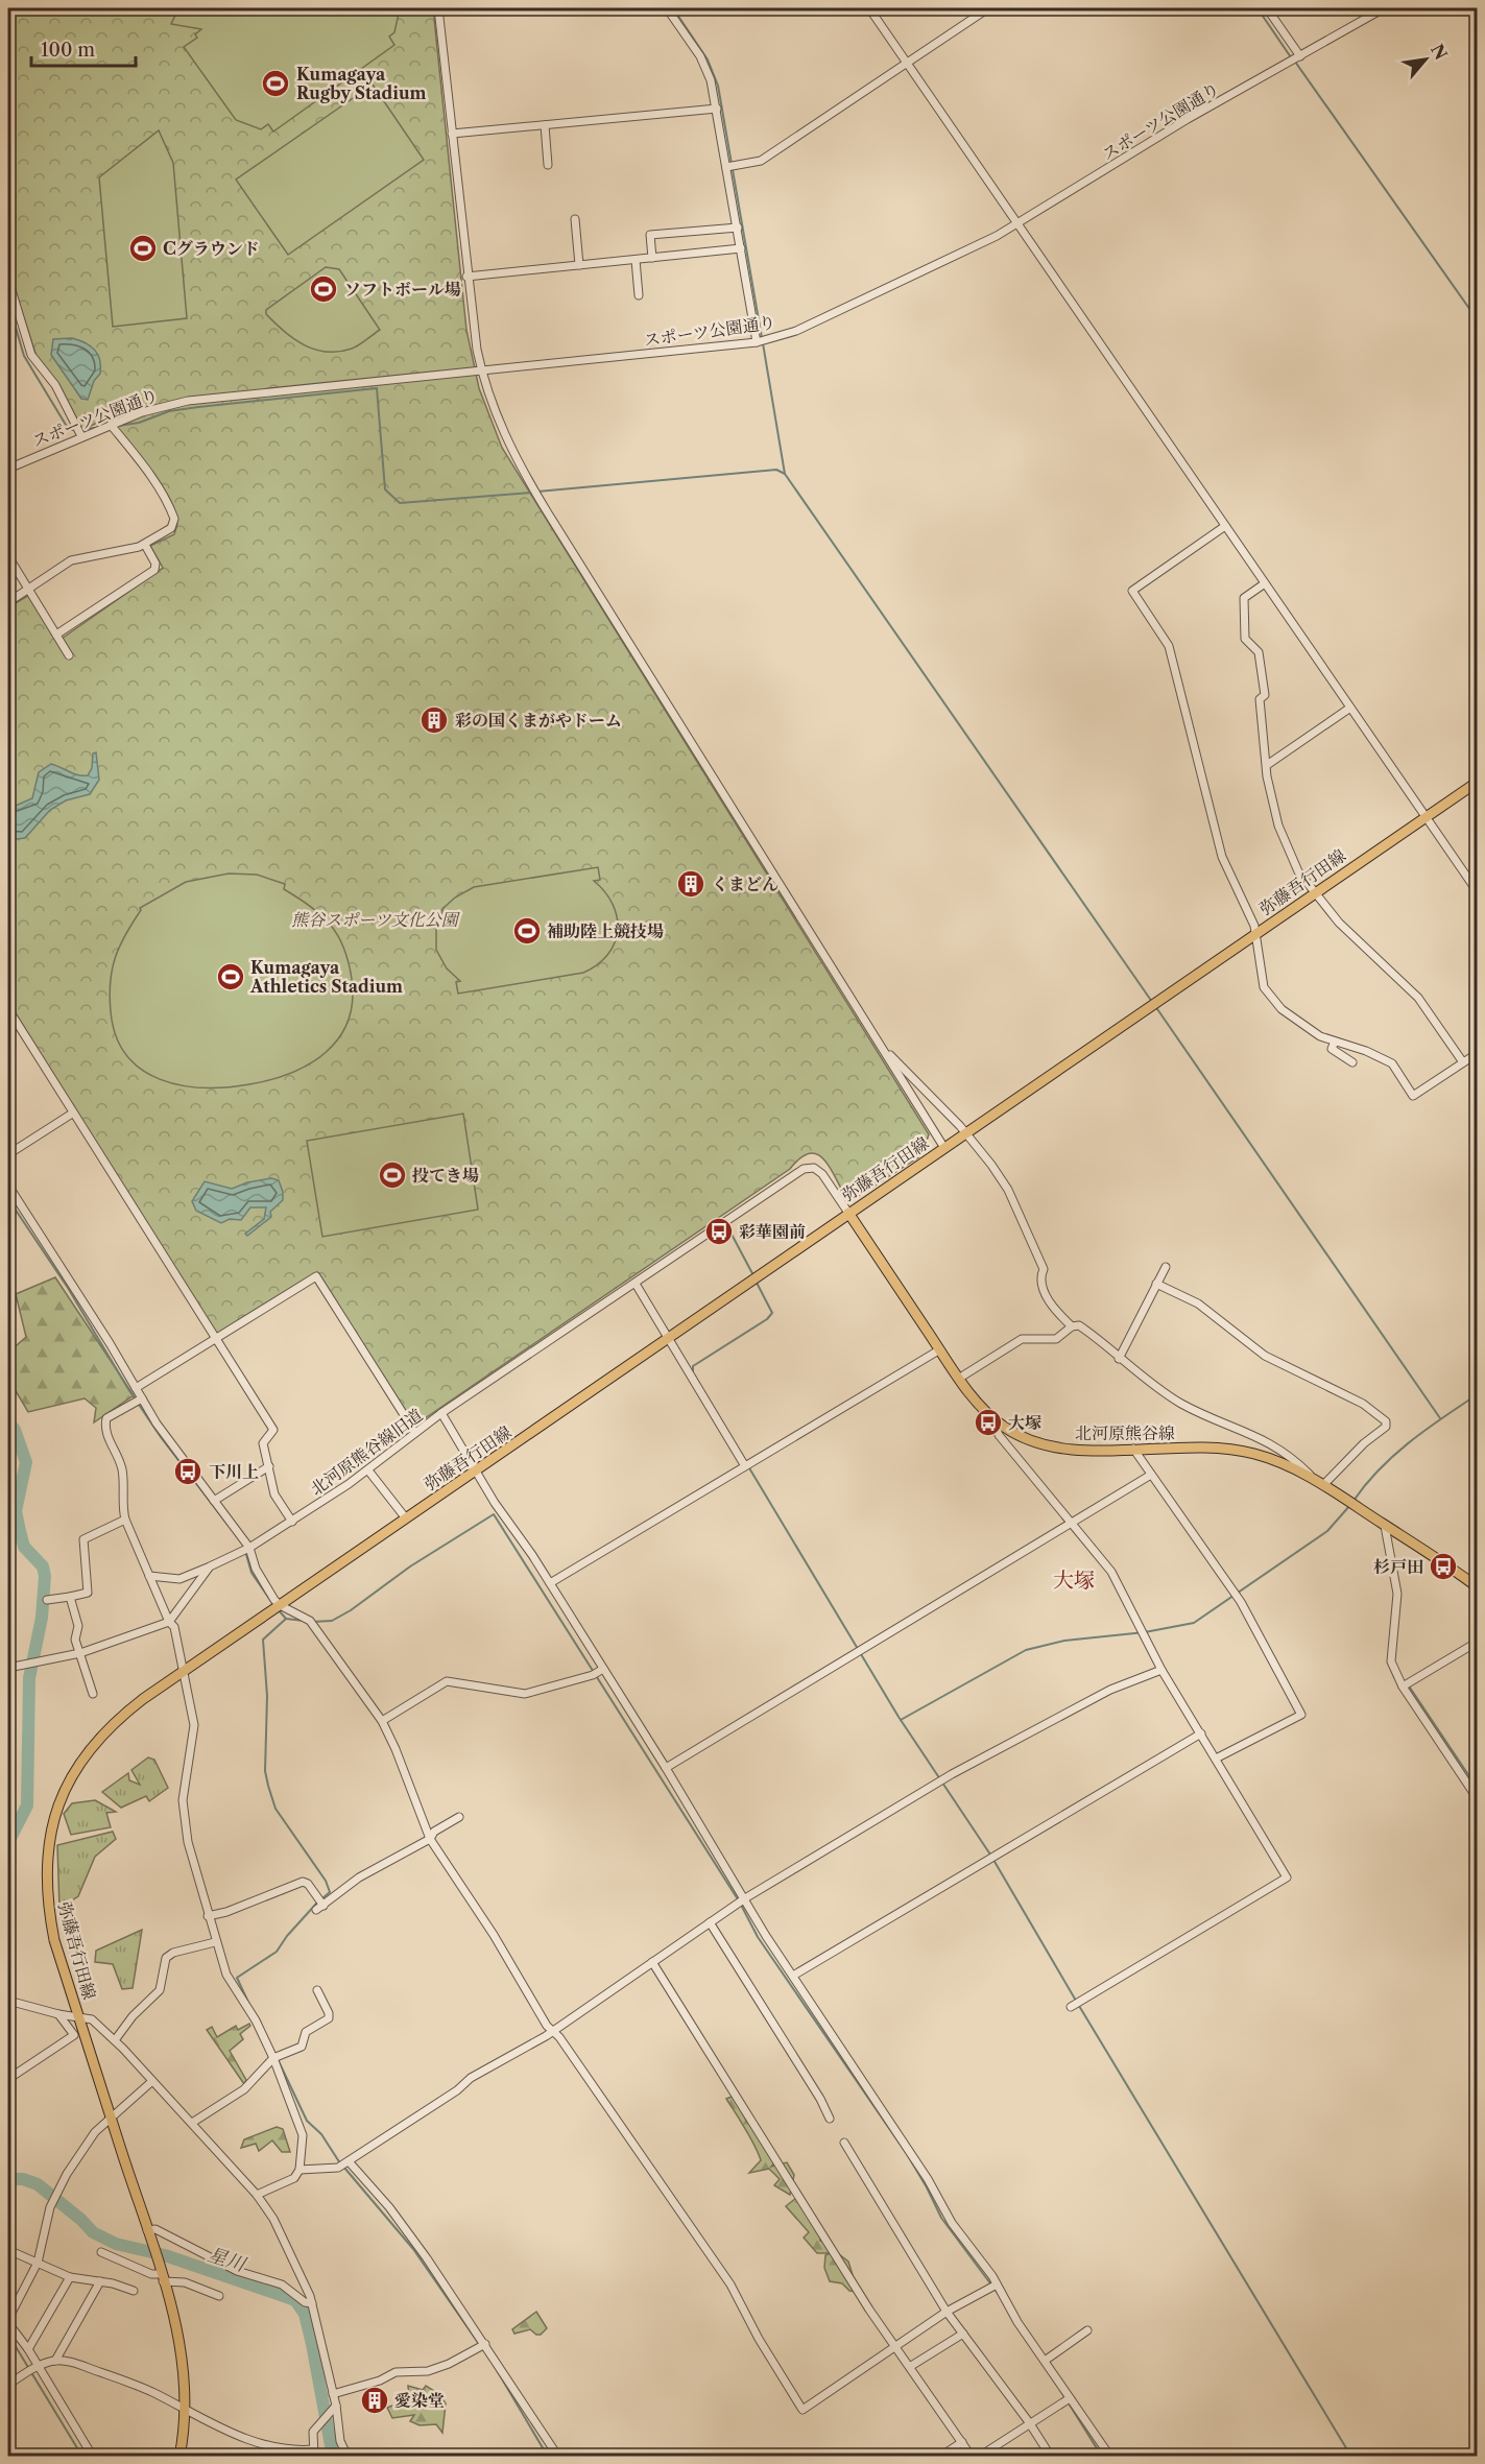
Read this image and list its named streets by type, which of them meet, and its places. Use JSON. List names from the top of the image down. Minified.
{"streets":{"main road":["弥藤吾行田線","北河原熊谷線"],"street":["スポーツ公園通り","北河原熊谷線旧道"]},"crossings":[["弥藤吾行田線","北河原熊谷線"],["弥藤吾行田線","北河原熊谷線旧道"],["北河原熊谷線","北河原熊谷線旧道"]],"districts":["大塚"],"water":["星川"],"parks":["熊谷スポーツ文化公園"],"places":{"sports":["Kumagaya Rugby Stadium","Cグラウンド","ソフトボール場","補助陸上競技場","Kumagaya Athletics Stadium","投てき場"],"building":["彩の国くまがやドーム","くまどん","愛染堂"],"bus stop":["彩華園前","大塚","下川上","杉戸田"]},"scale_bar":"100 m","north":"top right"}
